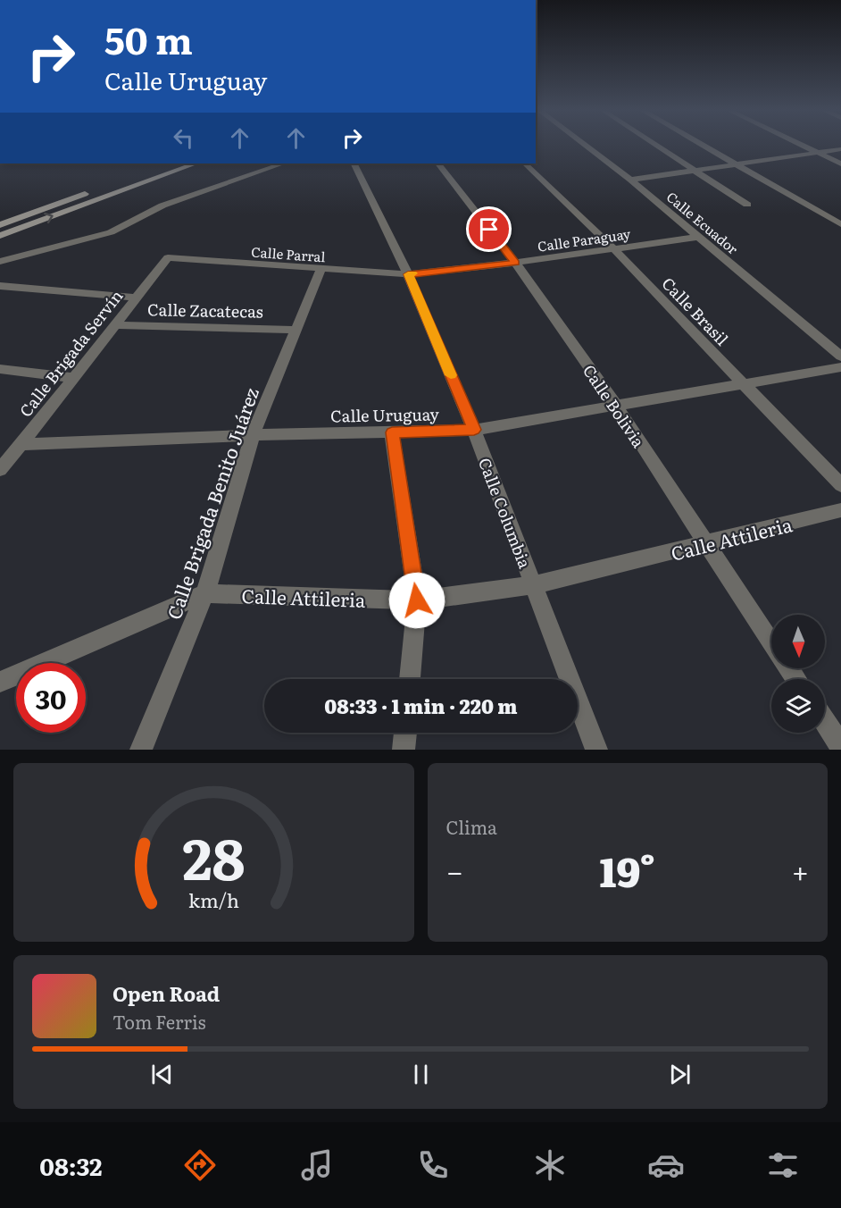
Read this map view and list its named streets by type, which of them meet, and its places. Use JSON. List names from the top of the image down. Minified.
{"streets":{"street":["Calle Ecuador","Calle Paraguay","Calle Parral","Calle Zacatecas","Calle Brasil","Calle Brigada Servín","Calle Bolivia","Calle Uruguay","Calle Brigada Benito Juárez","Calle Columbia","Calle Attileria"]},"crossings":[["Calle Ecuador","Calle Paraguay"],["Calle Paraguay","Calle Parral"],["Calle Paraguay","Calle Brasil"],["Calle Paraguay","Calle Bolivia"],["Calle Paraguay","Calle Columbia"],["Calle Parral","Calle Brigada Servín"],["Calle Parral","Calle Brigada Benito Juárez"],["Calle Parral","Calle Columbia"],["Calle Zacatecas","Calle Brigada Servín"],["Calle Zacatecas","Calle Brigada Benito Juárez"],["Calle Brasil","Calle Uruguay"],["Calle Brigada Servín","Calle Uruguay"],["Calle Bolivia","Calle Uruguay"],["Calle Bolivia","Calle Attileria"],["Calle Uruguay","Calle Brigada Benito Juárez"],["Calle Uruguay","Calle Columbia"],["Calle Brigada Benito Juárez","Calle Attileria"],["Calle Columbia","Calle Attileria"]],"north":"bottom","page":{"turn":["50 m","Calle Uruguay"],"limit":"30","trip":"08:33 · 1 min · 220 m","tile":"Clima","heat":["−","19°","+"],"song":["Open Road","Tom Ferris"],"tabs":"08:32","gauge":["28","km/h"]}}
